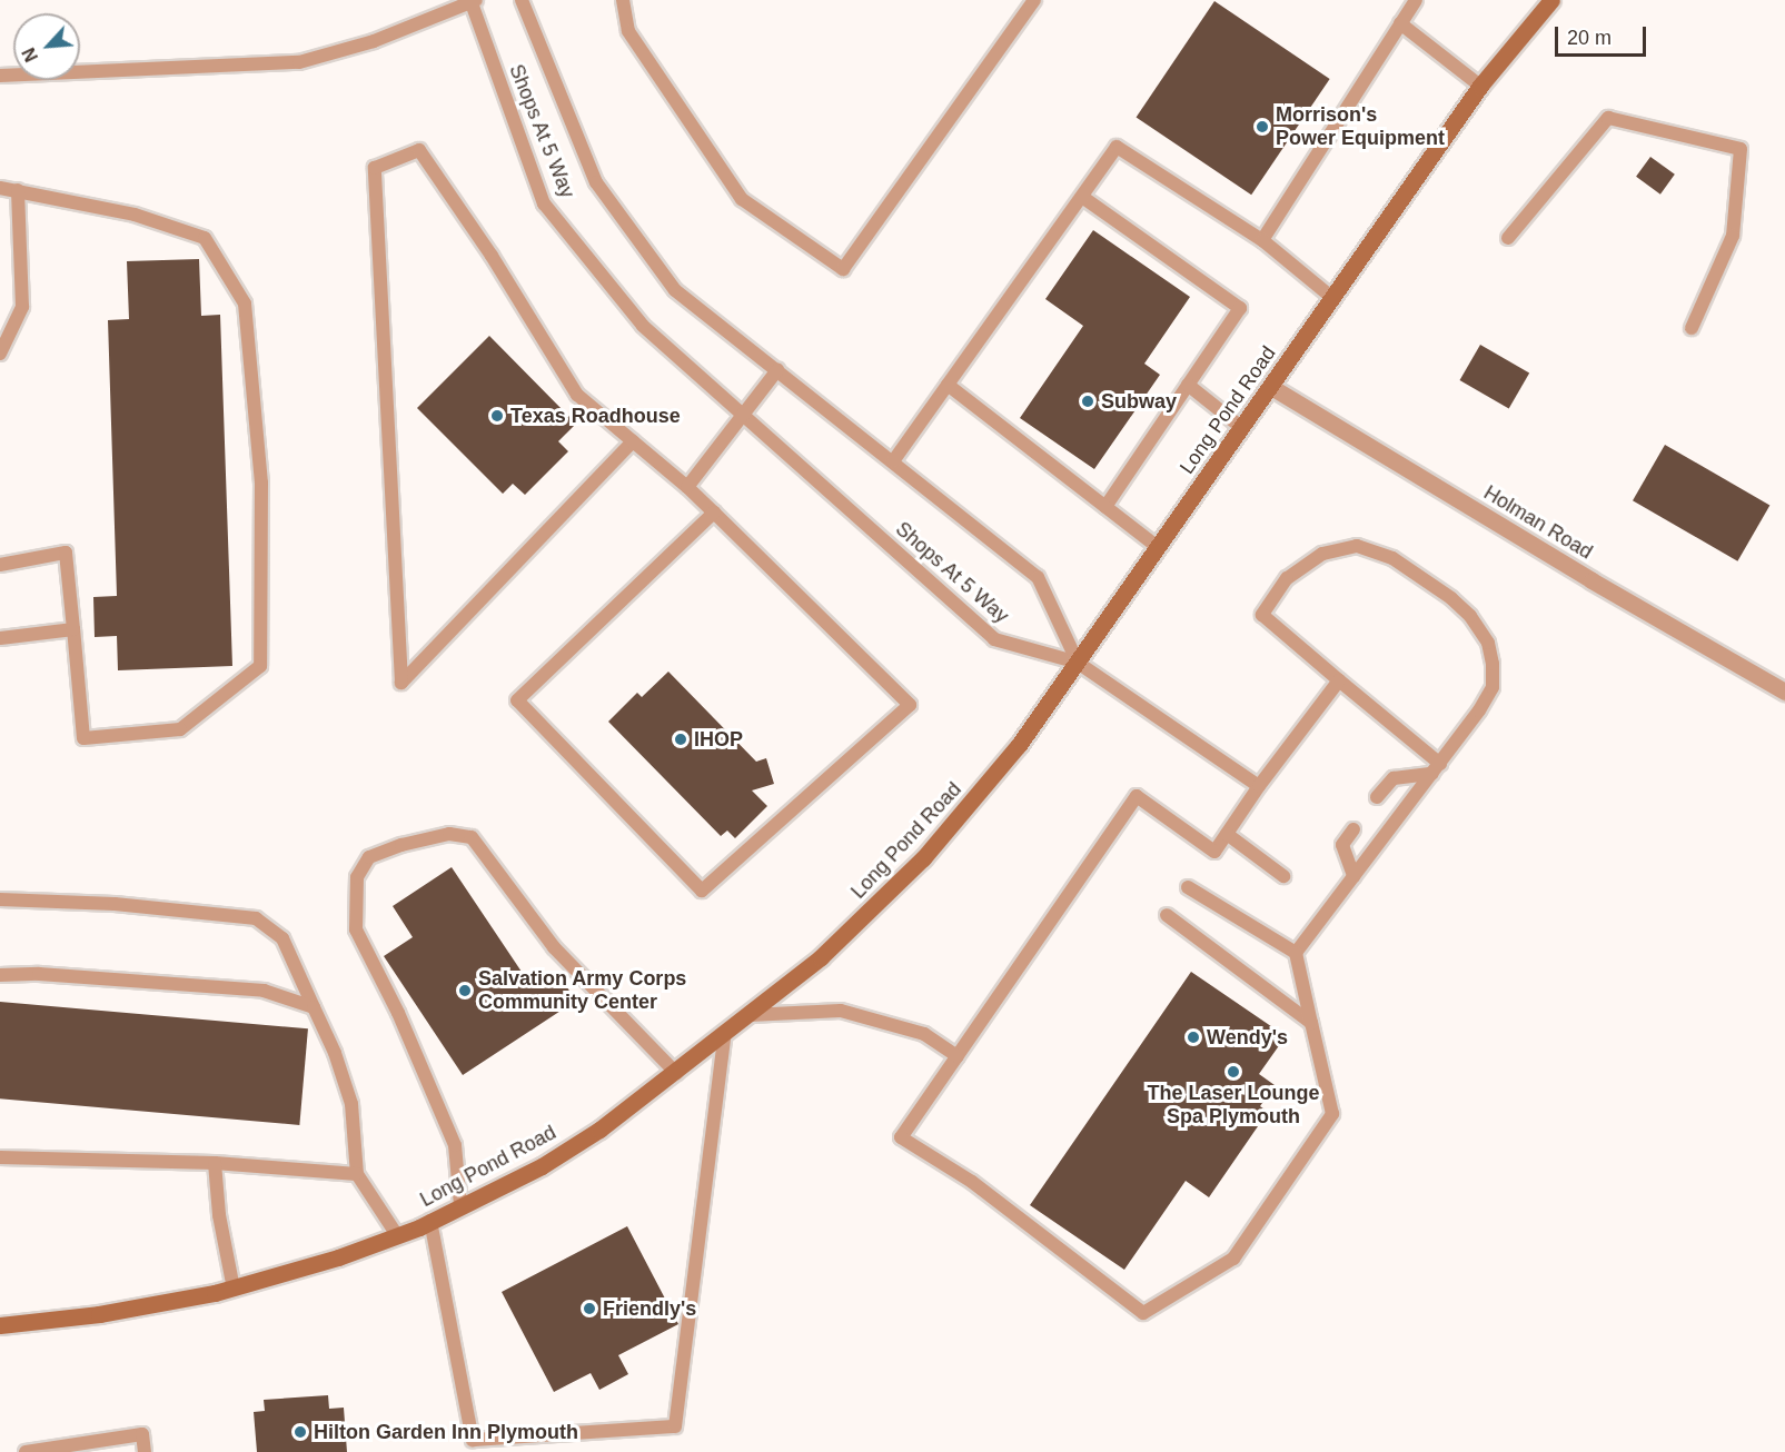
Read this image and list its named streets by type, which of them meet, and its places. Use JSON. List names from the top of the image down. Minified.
{"streets":{"street":["Long Pond Road","Holman Road"],"lane":["Shops At 5 Way"]},"crossings":[["Shops At 5 Way","Long Pond Road"],["Long Pond Road","Holman Road"]],"places":["Morrison's Power Equipment","Subway","Texas Roadhouse","IHOP","Salvation Army Corps Community Center","Wendy's","The Laser Lounge Spa Plymouth","Friendly's","Hilton Garden Inn Plymouth"],"scale_bar":"20 m","north":"bottom left"}
